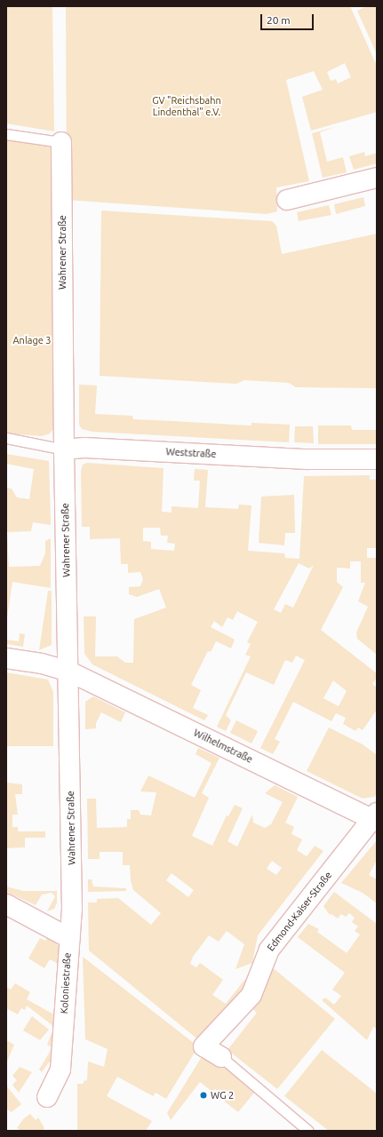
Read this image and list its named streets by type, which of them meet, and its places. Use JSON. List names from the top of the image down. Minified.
{"streets":{"street":["Wahrener Straße","Weststraße","Wilhelmstraße","Edmond-Kaiser-Straße","Koloniestraße"]},"crossings":[["Wahrener Straße","Weststraße"],["Wahrener Straße","Wilhelmstraße"],["Wahrener Straße","Koloniestraße"],["Wilhelmstraße","Edmond-Kaiser-Straße"]],"parks":["GV \"Reichsbahn Lindenthal\" e.V.","Anlage 3"],"places":["WG 2"],"scale_bar":"20 m"}
